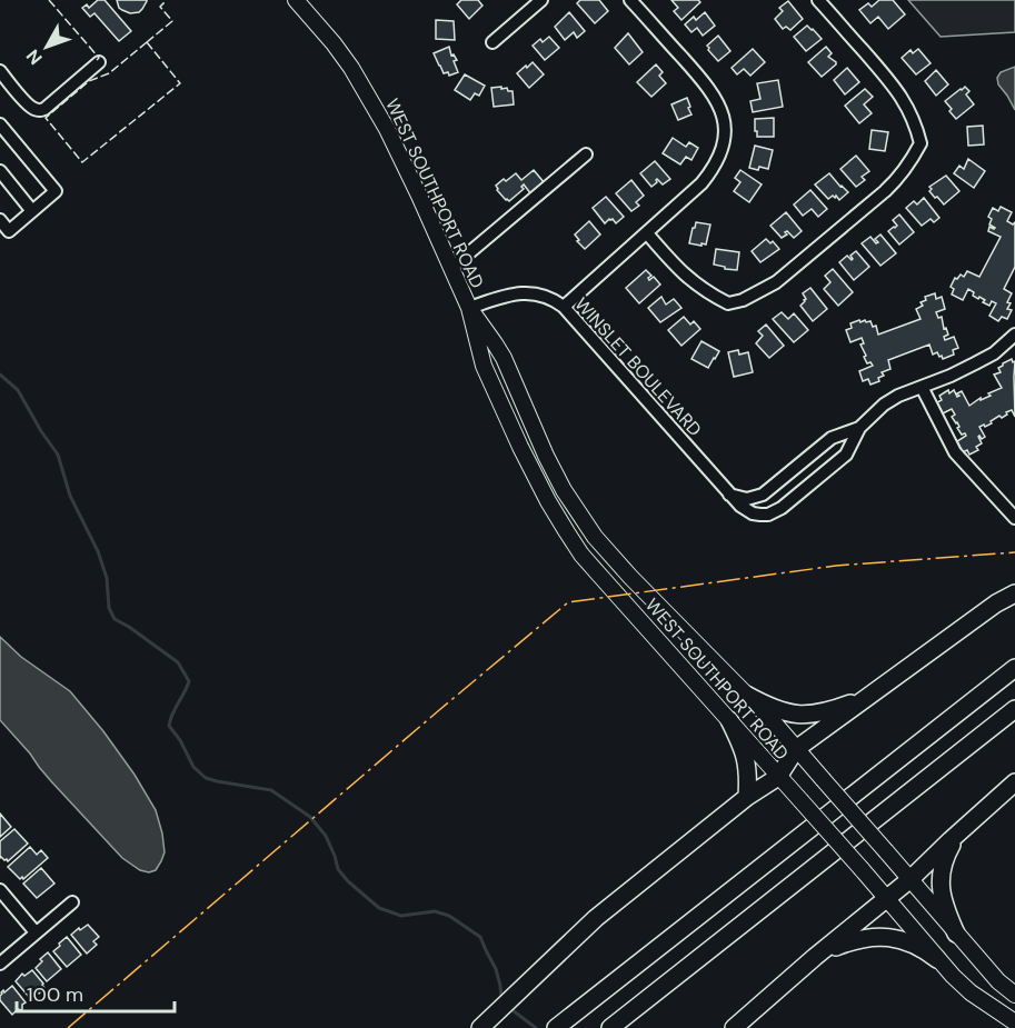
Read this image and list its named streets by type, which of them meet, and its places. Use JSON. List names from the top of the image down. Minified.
{"streets":{"main road":["WEST SOUTHPORT ROAD"],"street":["WINSLET BOULEVARD"]},"crossings":[["WEST SOUTHPORT ROAD","WINSLET BOULEVARD"]],"scale_bar":"100 m","north":"bottom left"}
